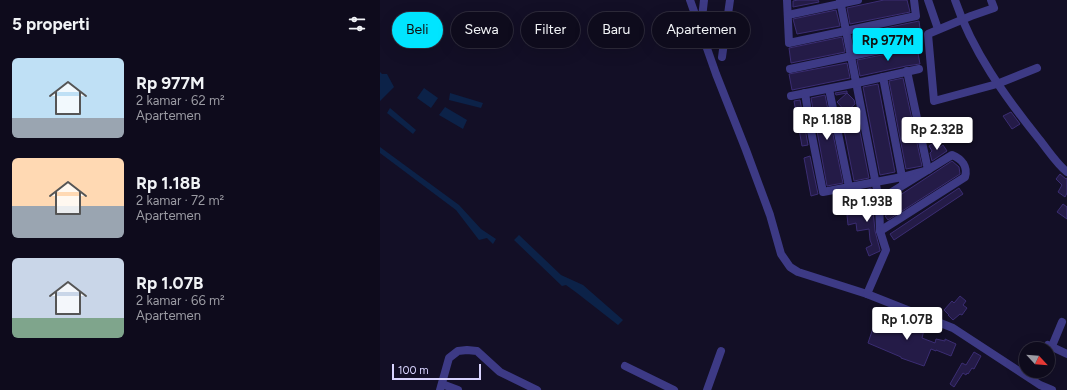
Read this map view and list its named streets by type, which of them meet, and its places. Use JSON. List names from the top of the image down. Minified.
{"scale_bar":"100 m","north":"bottom right","page":{"heading":"5 properti","chip":["Beli","Sewa","Filter","Baru","Apartemen"],"price":["Rp 977M","Rp 1.18B","Rp 2.32B","Rp 1.93B","Rp 1.07B"],"list":[{"name":"Rp 977M","note":"2 kamar · 62 m² · Apartemen"},{"name":"Rp 1.18B","note":"2 kamar · 72 m² · Apartemen"},{"name":"Rp 1.07B","note":"2 kamar · 66 m² · Apartemen"}],"scale":"100 m"}}
